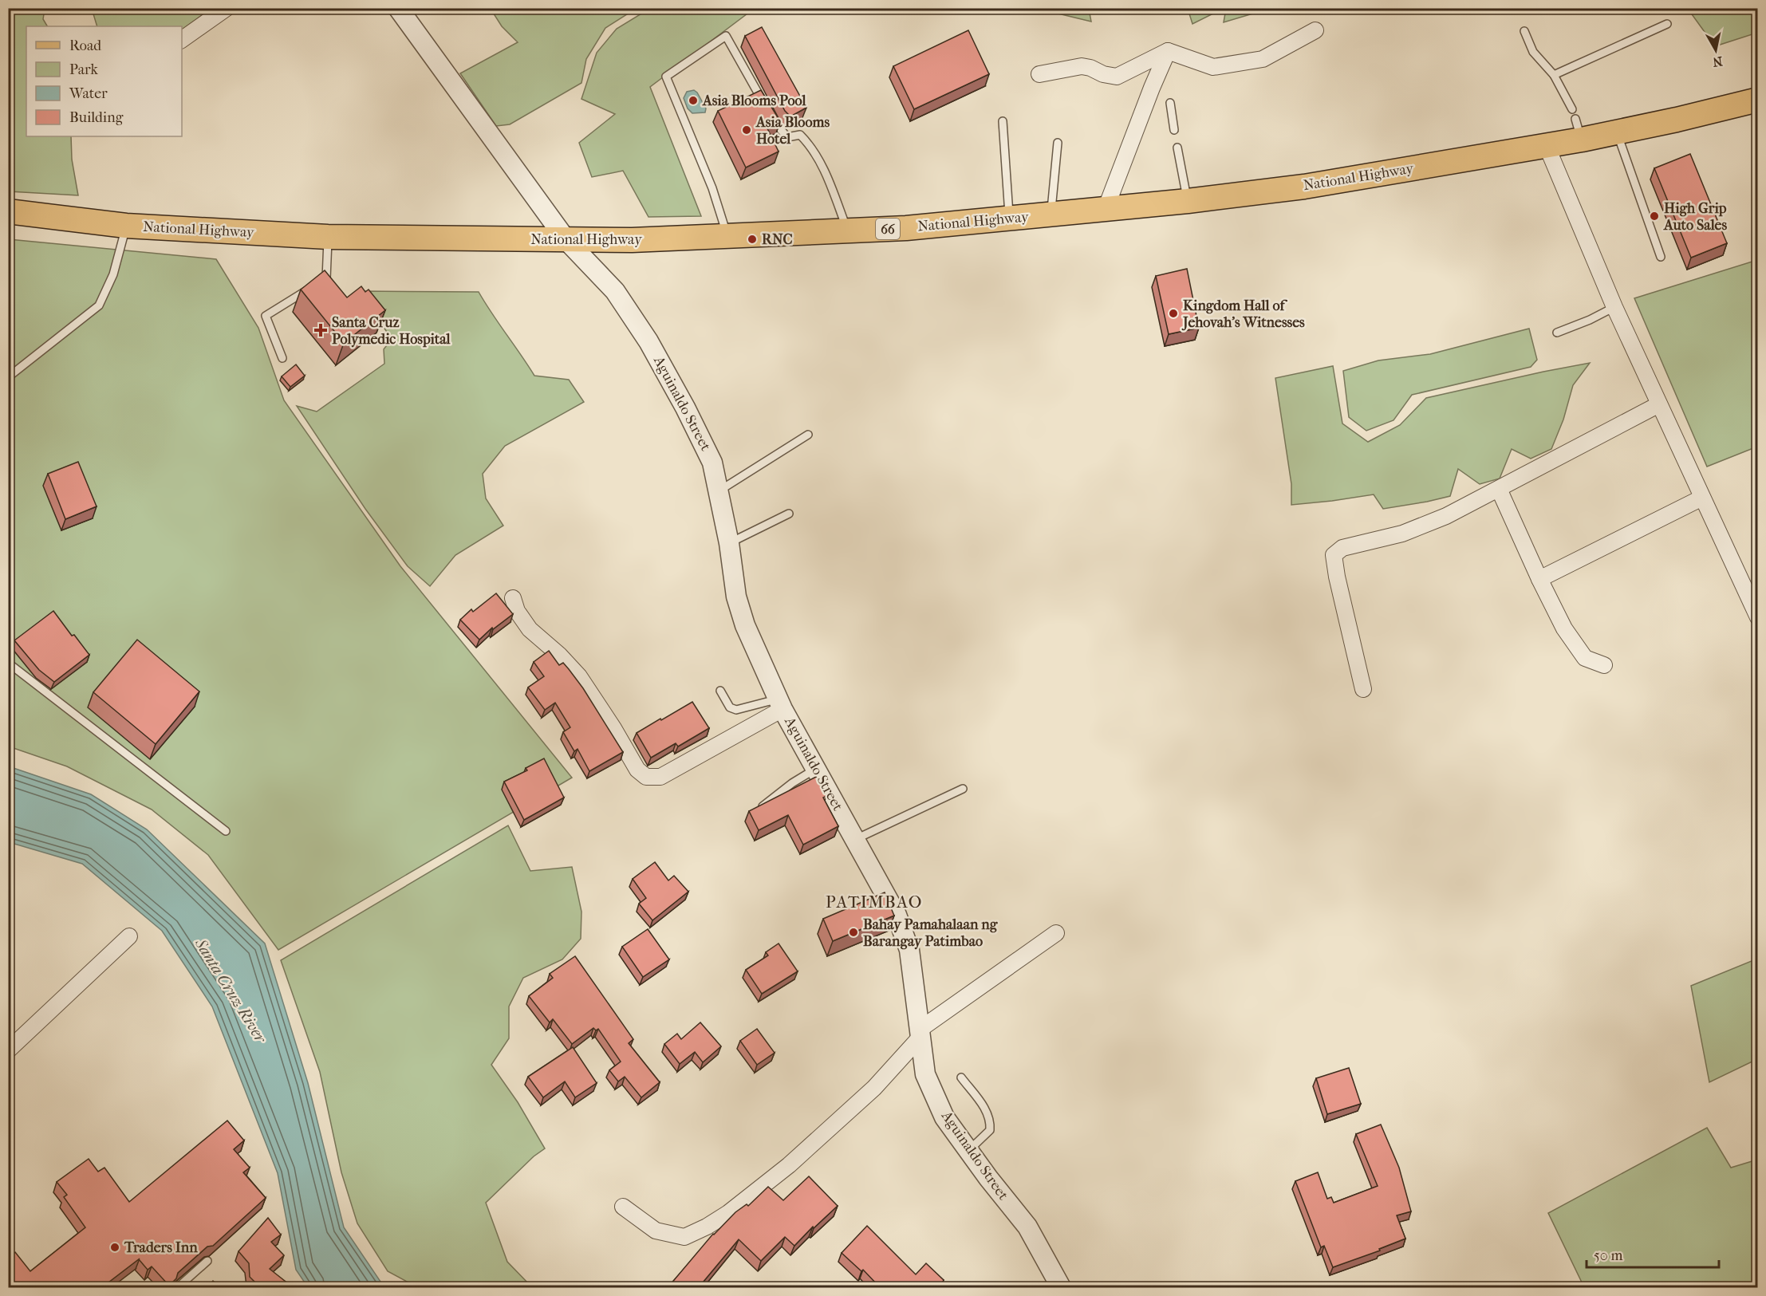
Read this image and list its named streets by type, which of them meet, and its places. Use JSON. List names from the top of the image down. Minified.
{"streets":{"main road":["National Highway","66"],"street":["Aguinaldo Street"]},"crossings":[["National Highway","Aguinaldo Street"]],"districts":["PATIMBAO"],"water":["Santa Cruz River"],"places":{"other":["Asia Blooms Pool","Asia Blooms Hotel","High Grip Auto Sales","RNC","Kingdom Hall of Jehovah's Witnesses","Bahay Pamahalaan ng Barangay Patimbao","Traders Inn"],"health":["Santa Cruz Polymedic Hospital"]},"legend":["Road","Park","Water","Building"],"scale_bar":"50 m","north":"bottom"}
